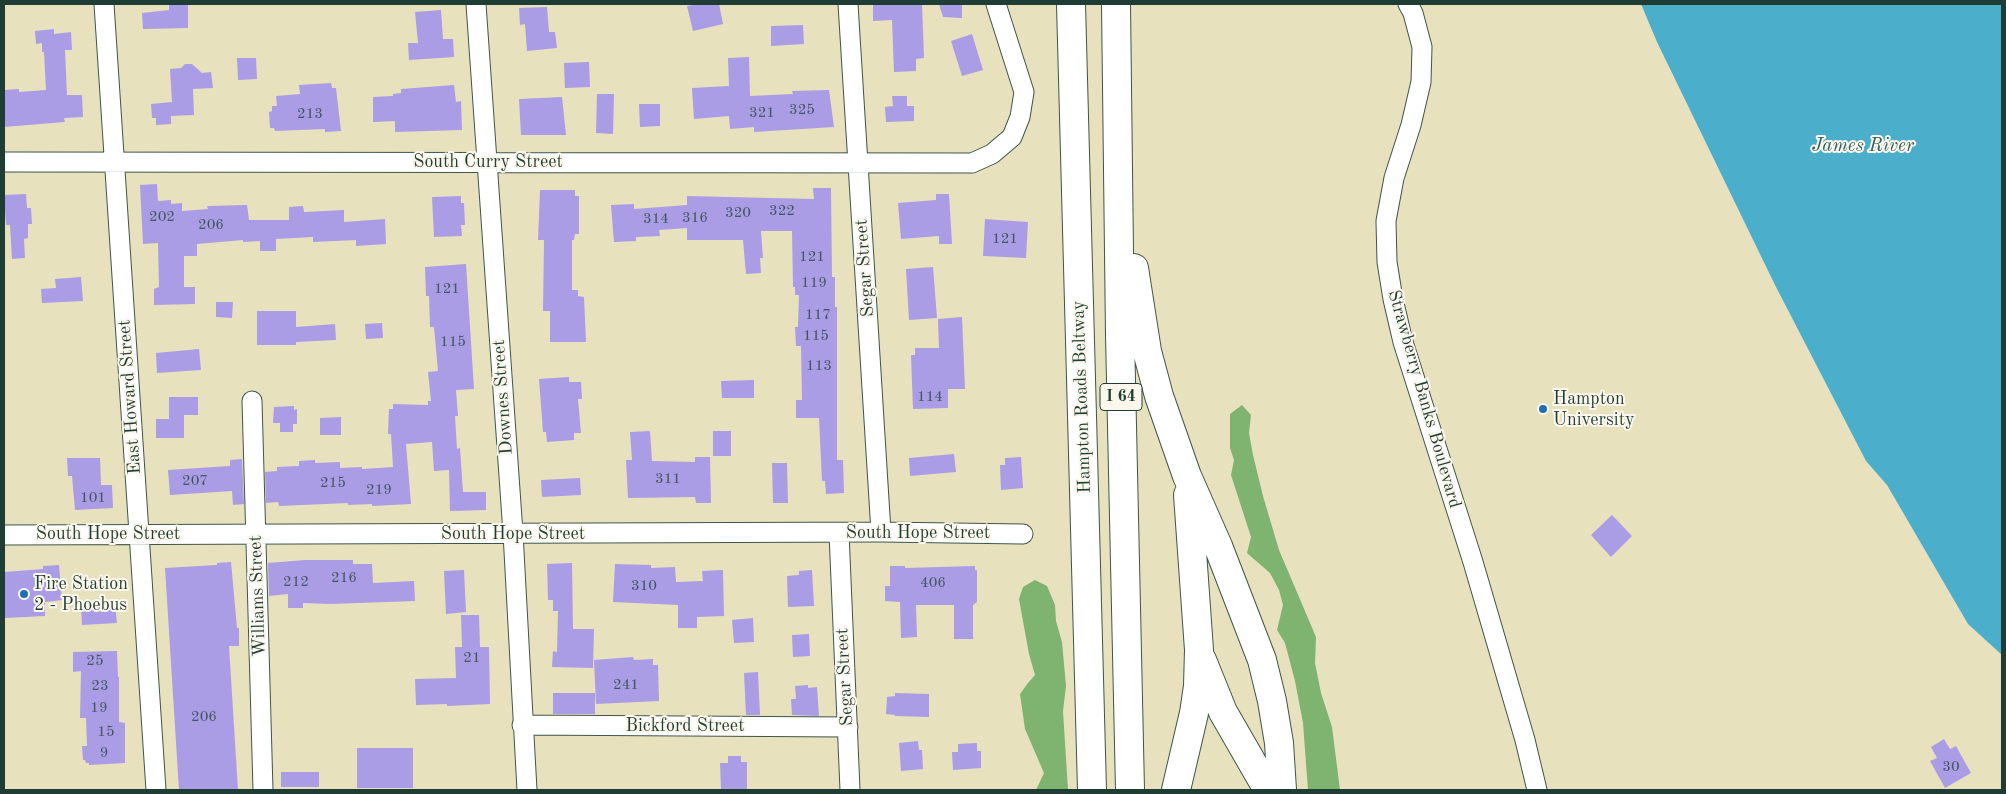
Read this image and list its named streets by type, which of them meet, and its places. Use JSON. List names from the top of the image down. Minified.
{"streets":{"highway":["Hampton Roads Beltway","I 64"],"street":["South Curry Street","Segar Street","East Howard Street","Downes Street","Strawberry Banks Boulevard","South Hope Street","Williams Street","Bickford Street"]},"crossings":[["South Curry Street","Segar Street"],["South Curry Street","East Howard Street"],["South Curry Street","Downes Street"],["Segar Street","South Hope Street"],["Segar Street","Bickford Street"],["East Howard Street","South Hope Street"],["Downes Street","South Hope Street"],["Downes Street","Bickford Street"],["South Hope Street","Williams Street"]],"water":["James River"],"places":["Hampton University","Fire Station 2 - Phoebus"],"house_numbers":["325","321","213","322","320","202","316","314","206","121","121","119","121","117","115","115","113","114","311","207","215","219","101","216","212","406","310","21","25","241","23","19","206","15","9","30"]}
